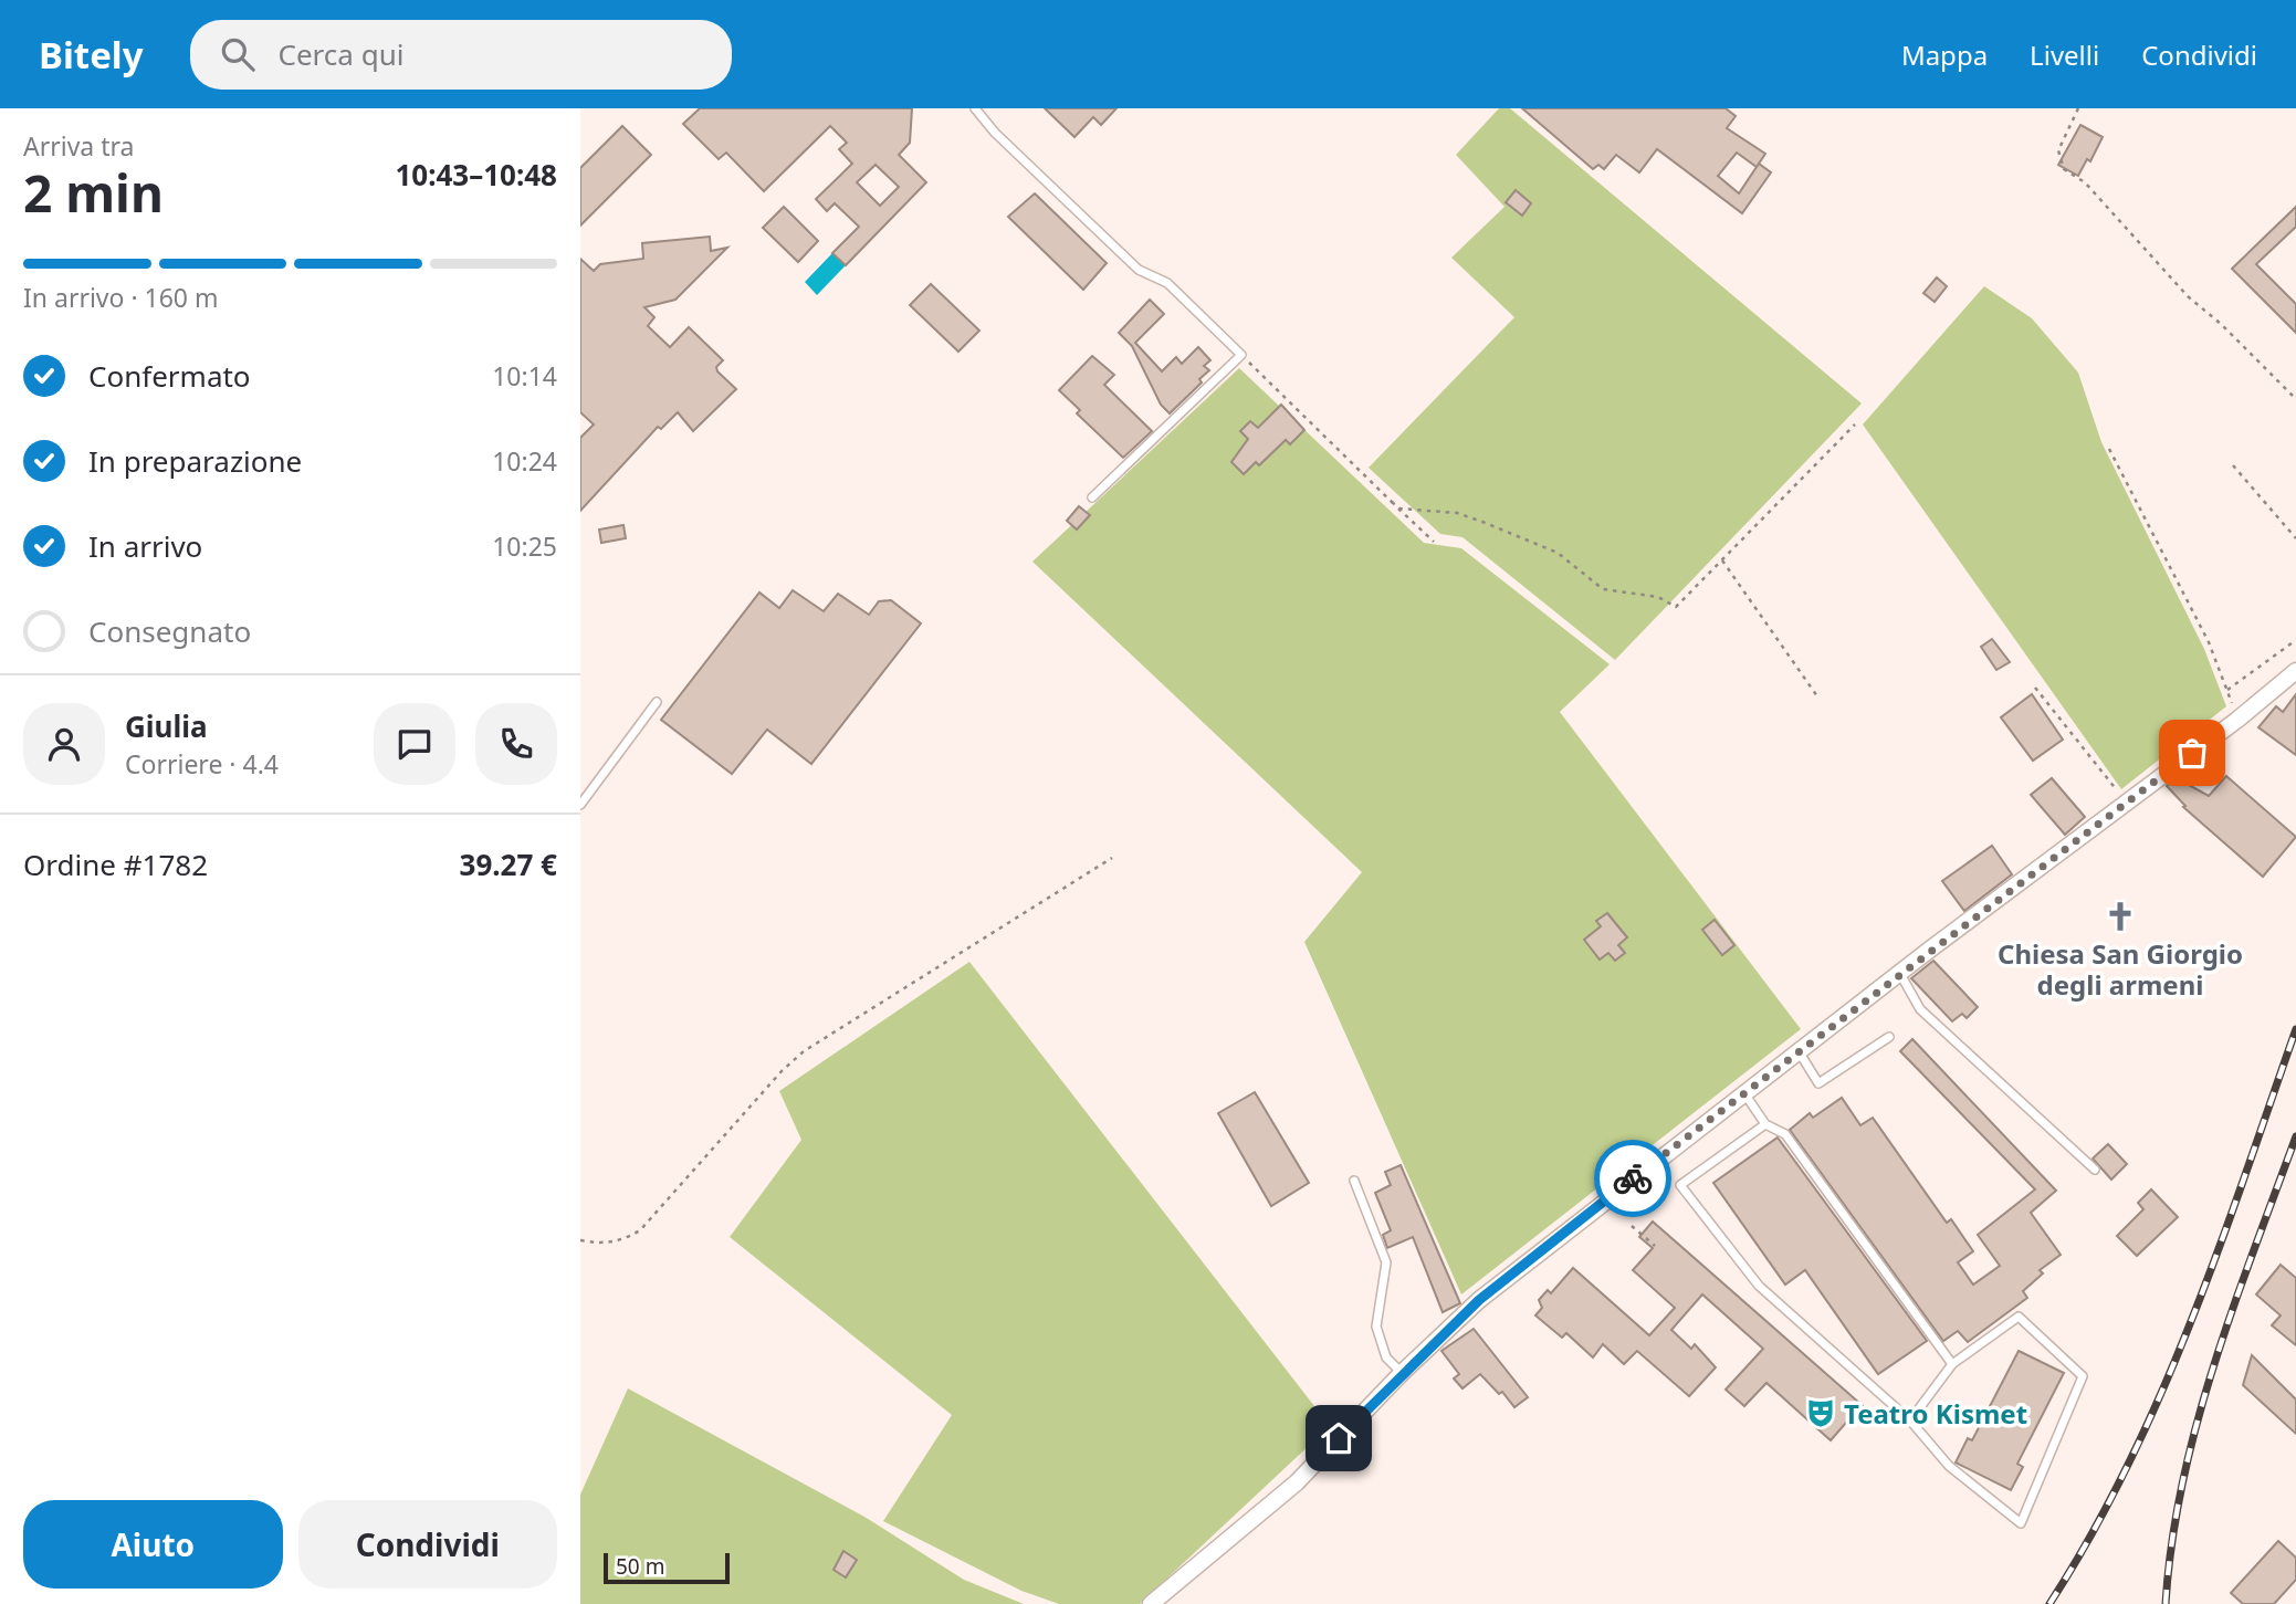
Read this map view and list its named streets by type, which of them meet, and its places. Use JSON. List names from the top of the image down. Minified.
{"places":{"church":["Chiesa San Giorgio degli armeni"],"theatre":["Teatro Kismet"]},"scale_bar":"50 m","page":{"header":"Bitely","search":"Cerca qui","nav":["Mappa","Livelli","Condividi"],"heading":["2 min","Arriva tra","10:43–10:48"],"panel":["Giulia","Corriere · 4.4","Ordine #1782","39.27 €"],"bar":"In arrivo · 160 m","list":[["Confermato","10:14"],["In preparazione","10:24"],["In arrivo","10:25"],"Consegnato"],"buttons":["Aiuto","Condividi"],"scale":"50 m"}}
